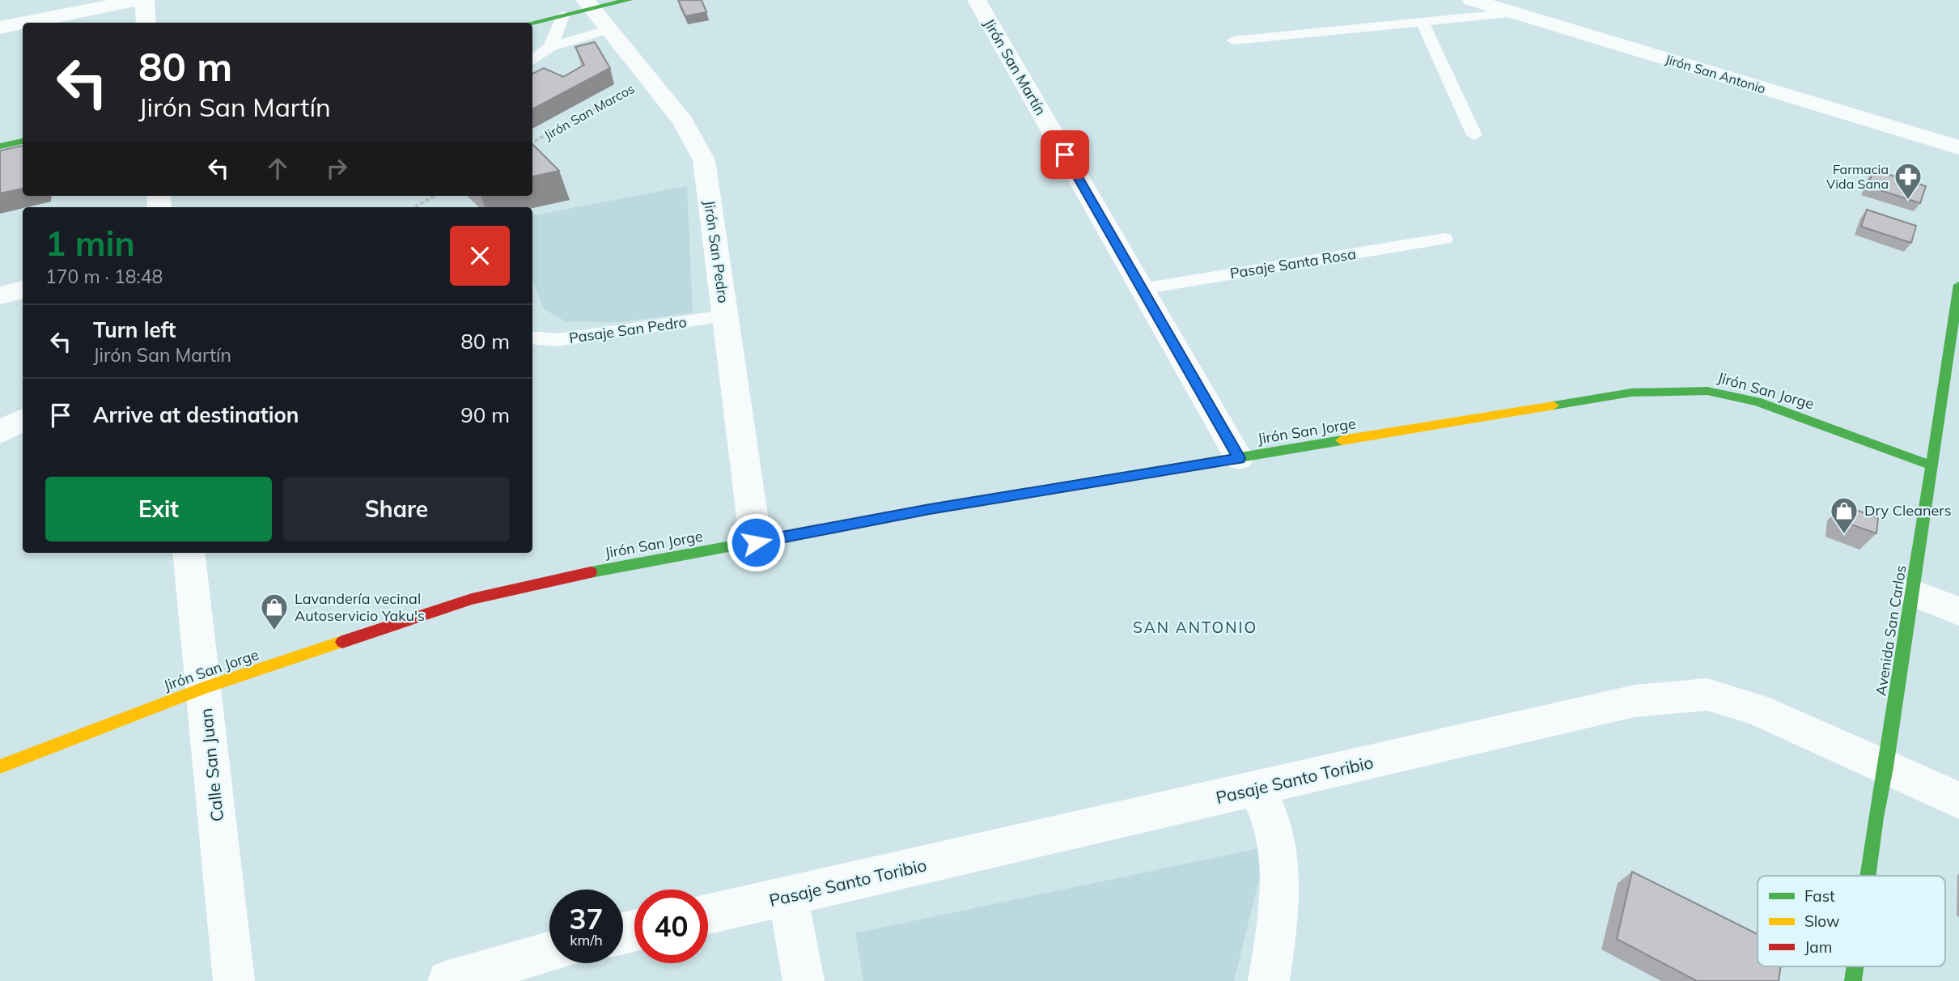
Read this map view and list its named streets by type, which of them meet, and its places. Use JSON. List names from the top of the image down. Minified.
{"streets":{"street":["Jirón San Martín","Jirón San Antonio","Jirón San Pedro","Jirón San Jorge","Avenida San Carlos","Calle San Juan","Pasaje Santo Toribio"],"lane":["Pasaje Santa Rosa","Pasaje San Pedro"],"path":["Jirón San Marcos"]},"crossings":[["Jirón San Martín","Pasaje Santa Rosa"],["Jirón San Martín","Jirón San Jorge"],["Jirón San Marcos","Jirón San Pedro"],["Jirón San Pedro","Pasaje San Pedro"],["Jirón San Pedro","Jirón San Jorge"],["Jirón San Jorge","Avenida San Carlos"],["Jirón San Jorge","Calle San Juan"],["Avenida San Carlos","Pasaje Santo Toribio"]],"districts":["SAN ANTONIO"],"places":{"pharmacy":["Farmacia Vida Sana"],"shop":["Dry Cleaners","Lavandería vecinal Autoservicio Yaku's"]},"legend":["Fast","Slow","Jam"],"page":{"turn":["80 m","Jirón San Martín"],"heading":["1 min","170 m · 18:48"],"list":[{"name":"Turn left","note":"Jirón San Martín","value":"80 m"},{"name":"Arrive at destination","value":"90 m"}],"buttons":["Exit","Share"],"speed":"37 km/h","limit":"40"}}
